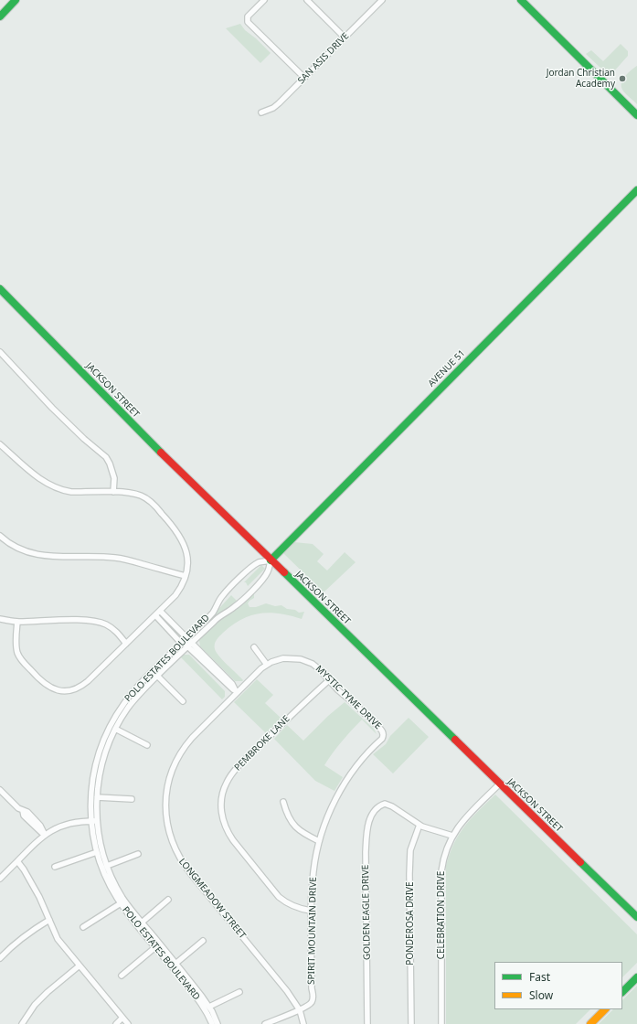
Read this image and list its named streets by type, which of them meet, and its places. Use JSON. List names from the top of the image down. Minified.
{"streets":{"main road":["AVENUE 51","JACKSON STREET"],"street":["SAN ASIS DRIVE","POLO ESTATES BOULEVARD","MYSTIC TYME DRIVE","PEMBROKE LANE","LONGMEADOW STREET","GOLDEN EAGLE DRIVE","CELEBRATION DRIVE","PONDEROSA DRIVE","SPIRIT MOUNTAIN DRIVE"]},"crossings":[["AVENUE 51","JACKSON STREET"],["AVENUE 51","POLO ESTATES BOULEVARD"],["JACKSON STREET","POLO ESTATES BOULEVARD"],["JACKSON STREET","CELEBRATION DRIVE"],["MYSTIC TYME DRIVE","PEMBROKE LANE"],["MYSTIC TYME DRIVE","LONGMEADOW STREET"],["MYSTIC TYME DRIVE","SPIRIT MOUNTAIN DRIVE"],["PEMBROKE LANE","SPIRIT MOUNTAIN DRIVE"],["LONGMEADOW STREET","SPIRIT MOUNTAIN DRIVE"],["GOLDEN EAGLE DRIVE","PONDEROSA DRIVE"]],"places":["Jordan Christian Academy"],"legend":["Fast","Slow"]}
